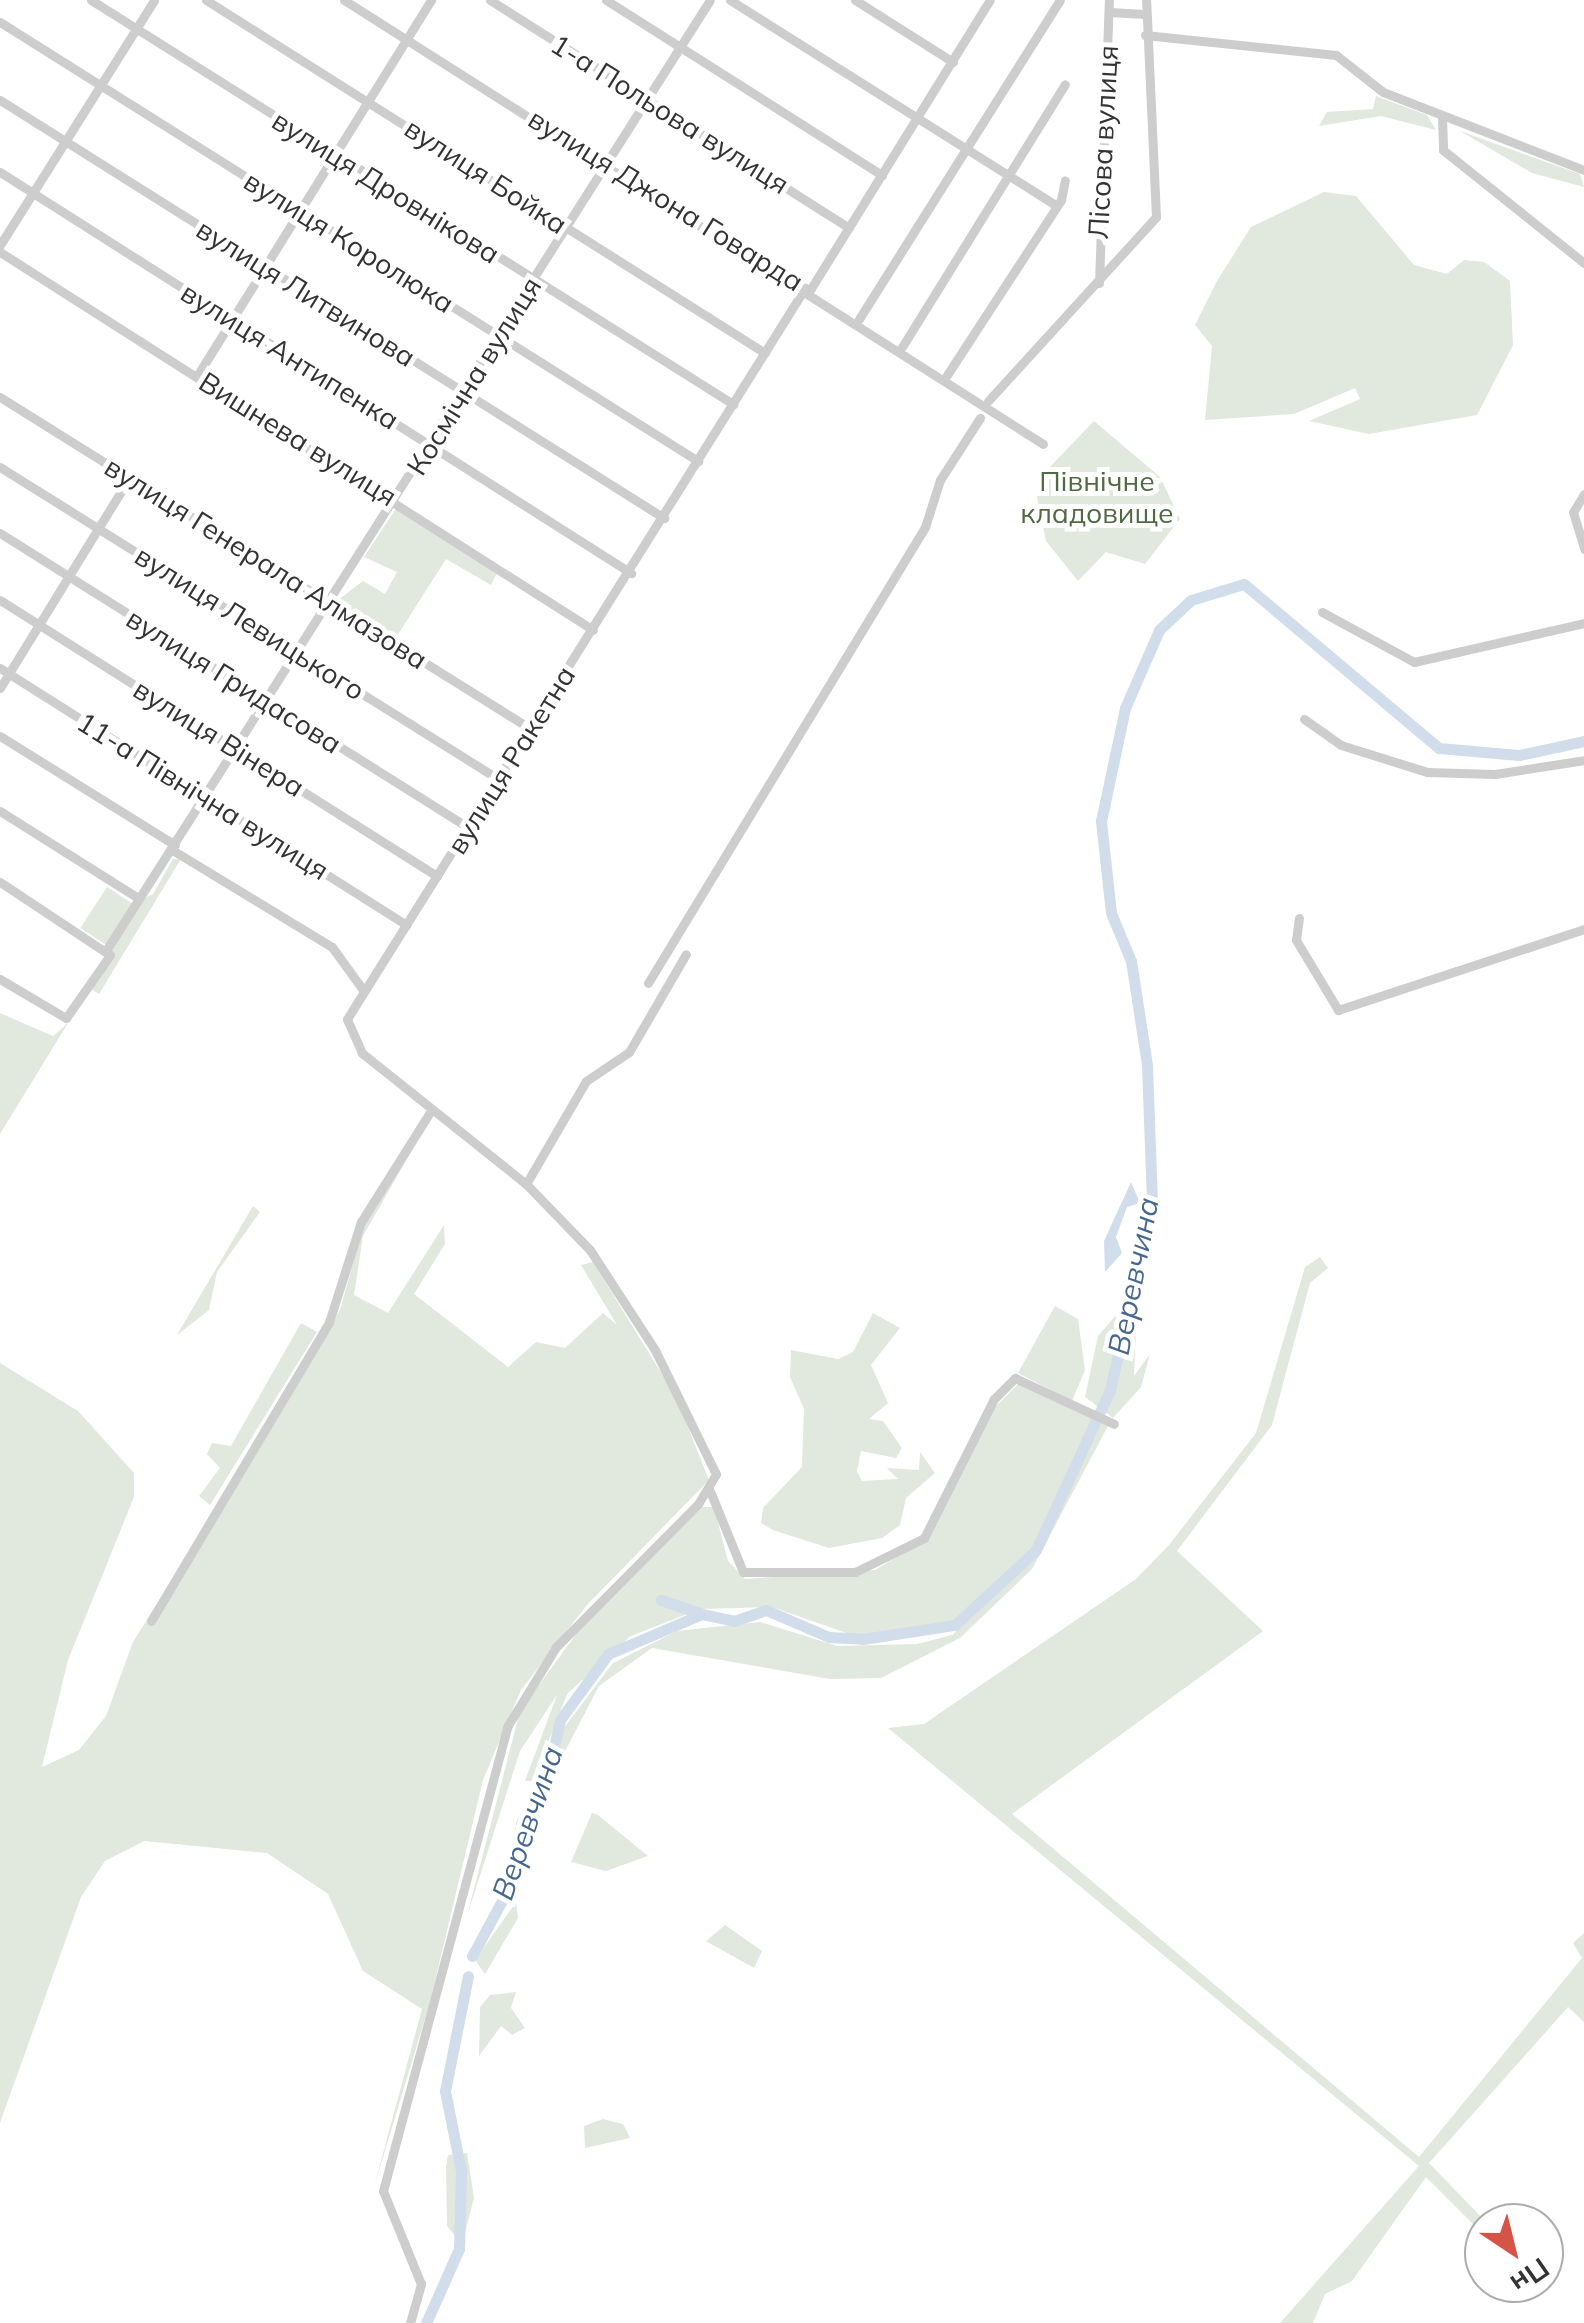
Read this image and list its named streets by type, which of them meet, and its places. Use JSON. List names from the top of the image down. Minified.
{"streets":{"street":["1-а Польова вулиця","Лісова вулиця","вулиця Бойка","вулиця Дровнікова","вулиця Джона Говарда","вулиця Королюка","вулиця Литвинова","вулиця Антипенка","Космічна вулиця","Вишнева вулиця","вулиця Генерала Алмазова","вулиця Левицького","вулиця Гридасова","вулиця Вінера","вулиця Ракетна","11-а Північна вулиця"]},"crossings":[["1-а Польова вулиця","Космічна вулиця"],["1-а Польова вулиця","вулиця Ракетна"],["вулиця Бойка","Космічна вулиця"],["вулиця Бойка","вулиця Ракетна"],["вулиця Дровнікова","Космічна вулиця"],["вулиця Дровнікова","вулиця Ракетна"],["вулиця Джона Говарда","Космічна вулиця"],["вулиця Джона Говарда","вулиця Ракетна"],["вулиця Королюка","Космічна вулиця"],["вулиця Королюка","вулиця Ракетна"],["вулиця Литвинова","Космічна вулиця"],["вулиця Литвинова","вулиця Ракетна"],["вулиця Антипенка","Космічна вулиця"],["вулиця Антипенка","вулиця Ракетна"],["Космічна вулиця","Вишнева вулиця"],["Космічна вулиця","вулиця Генерала Алмазова"],["Космічна вулиця","вулиця Левицького"],["Космічна вулиця","вулиця Гридасова"],["Космічна вулиця","вулиця Вінера"],["Космічна вулиця","11-а Північна вулиця"],["Вишнева вулиця","вулиця Ракетна"],["вулиця Генерала Алмазова","вулиця Ракетна"],["вулиця Левицького","вулиця Ракетна"],["вулиця Гридасова","вулиця Ракетна"],["вулиця Вінера","вулиця Ракетна"],["вулиця Ракетна","11-а Північна вулиця"]],"water":["Веревчина"],"parks":["Північне кладовище"],"north":"bottom right"}
